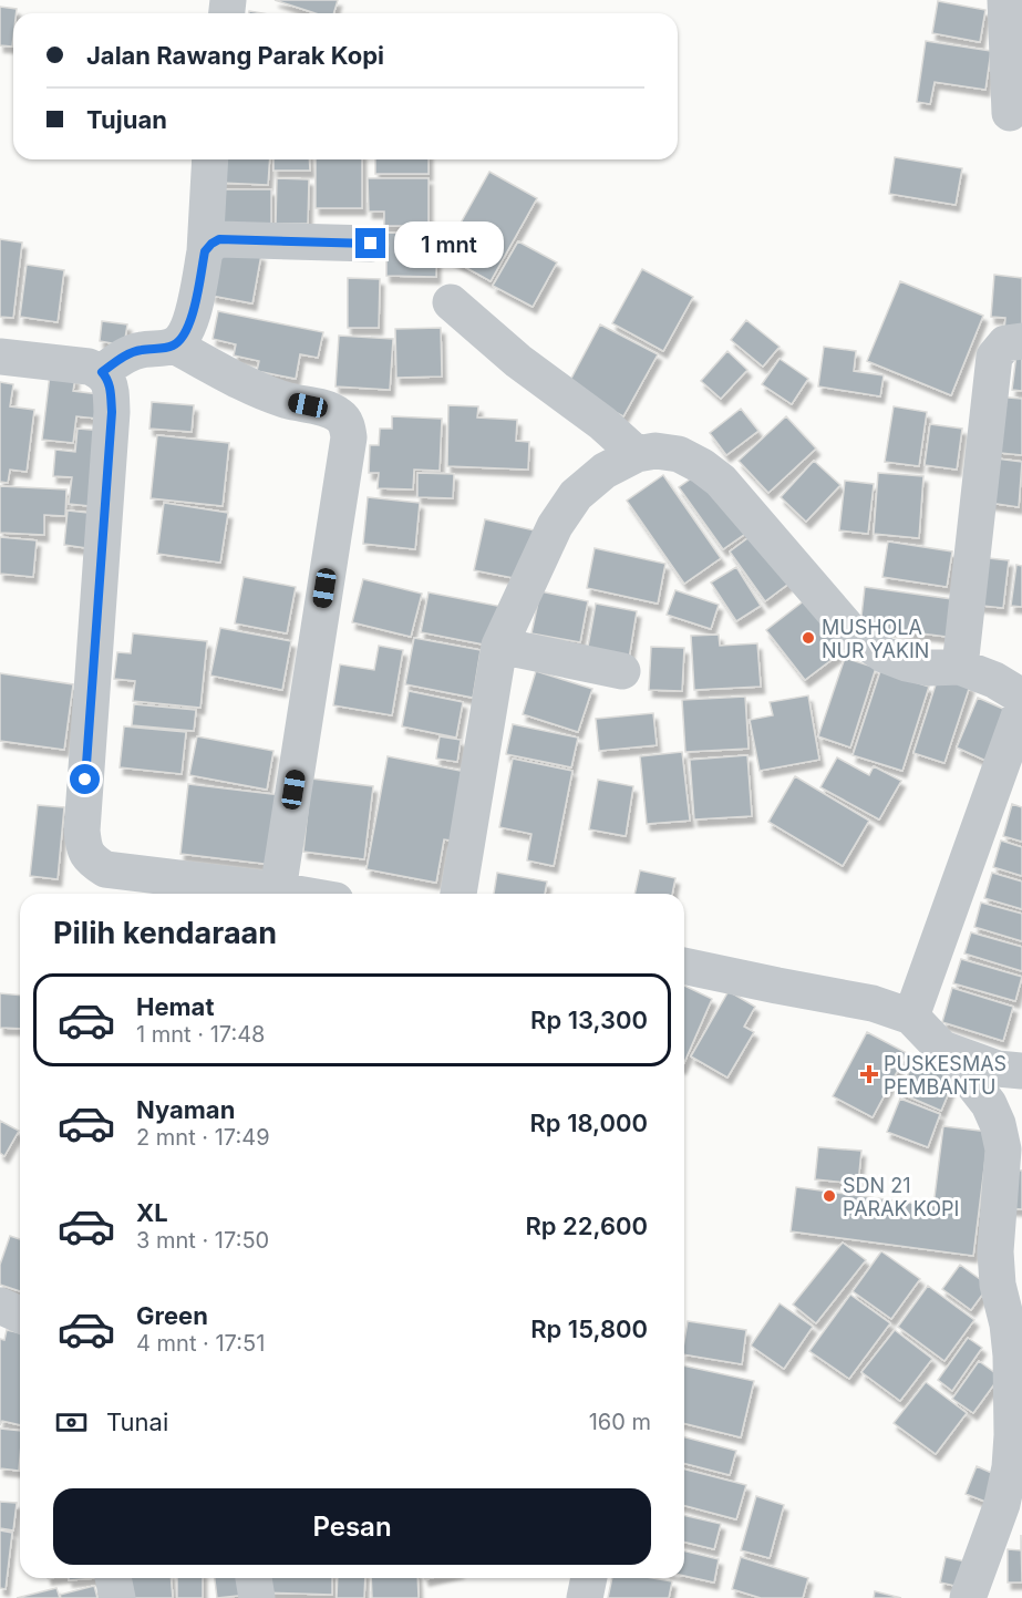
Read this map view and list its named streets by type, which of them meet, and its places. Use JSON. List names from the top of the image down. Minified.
{"places":{"other":["MUSHOLA NUR YAKIN","SDN 21 PARAK KOPI"],"health":["PUSKESMAS PEMBANTU"]},"page":{"banner":["Jalan Rawang Parak Kopi","Tujuan"],"bubble":"1 mnt","heading":"Pilih kendaraan","list":[{"name":"Hemat","note":"1 mnt · 17:48","value":"Rp 13,300"},{"name":"Nyaman","note":"2 mnt · 17:49","value":"Rp 18,000"},{"name":"XL","note":"3 mnt · 17:50","value":"Rp 22,600"},{"name":"Green","note":"4 mnt · 17:51","value":"Rp 15,800"}],"pay":["Tunai","160 m"],"buttons":"Pesan"}}
